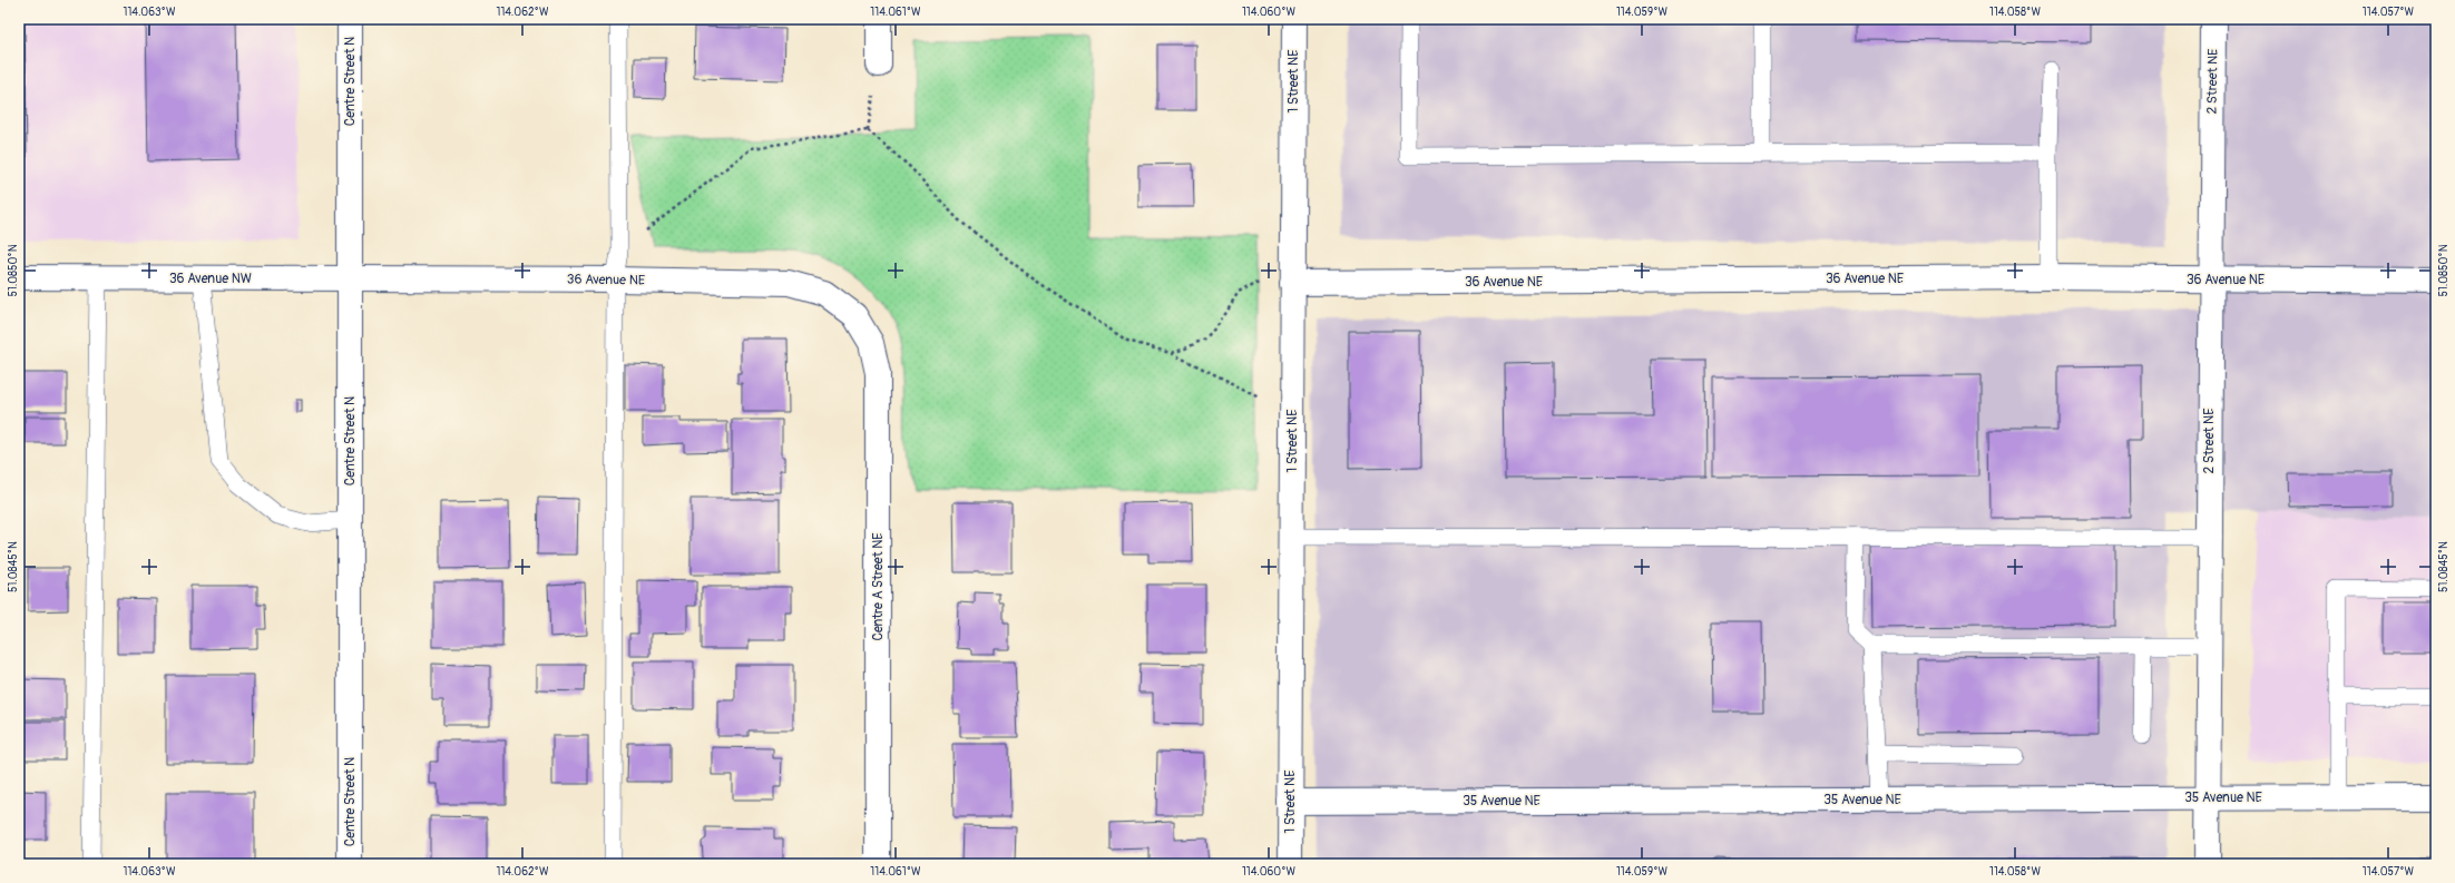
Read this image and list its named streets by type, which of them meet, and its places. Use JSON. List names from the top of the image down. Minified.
{"streets":{"street":["Centre Street N","1 Street NE","2 Street NE","36 Avenue NW","36 Avenue NE","Centre A Street NE","35 Avenue NE"]},"crossings":[["Centre Street N","36 Avenue NW"],["Centre Street N","36 Avenue NE"],["1 Street NE","36 Avenue NE"],["1 Street NE","35 Avenue NE"],["2 Street NE","36 Avenue NE"],["2 Street NE","35 Avenue NE"],["36 Avenue NW","36 Avenue NE"],["36 Avenue NE","Centre A Street NE"]],"coordinates":["114.063°W","114.062°W","114.061°W","114.060°W","114.059°W","114.058°W","114.057°W","51.0850°N","51.0845°N"]}
